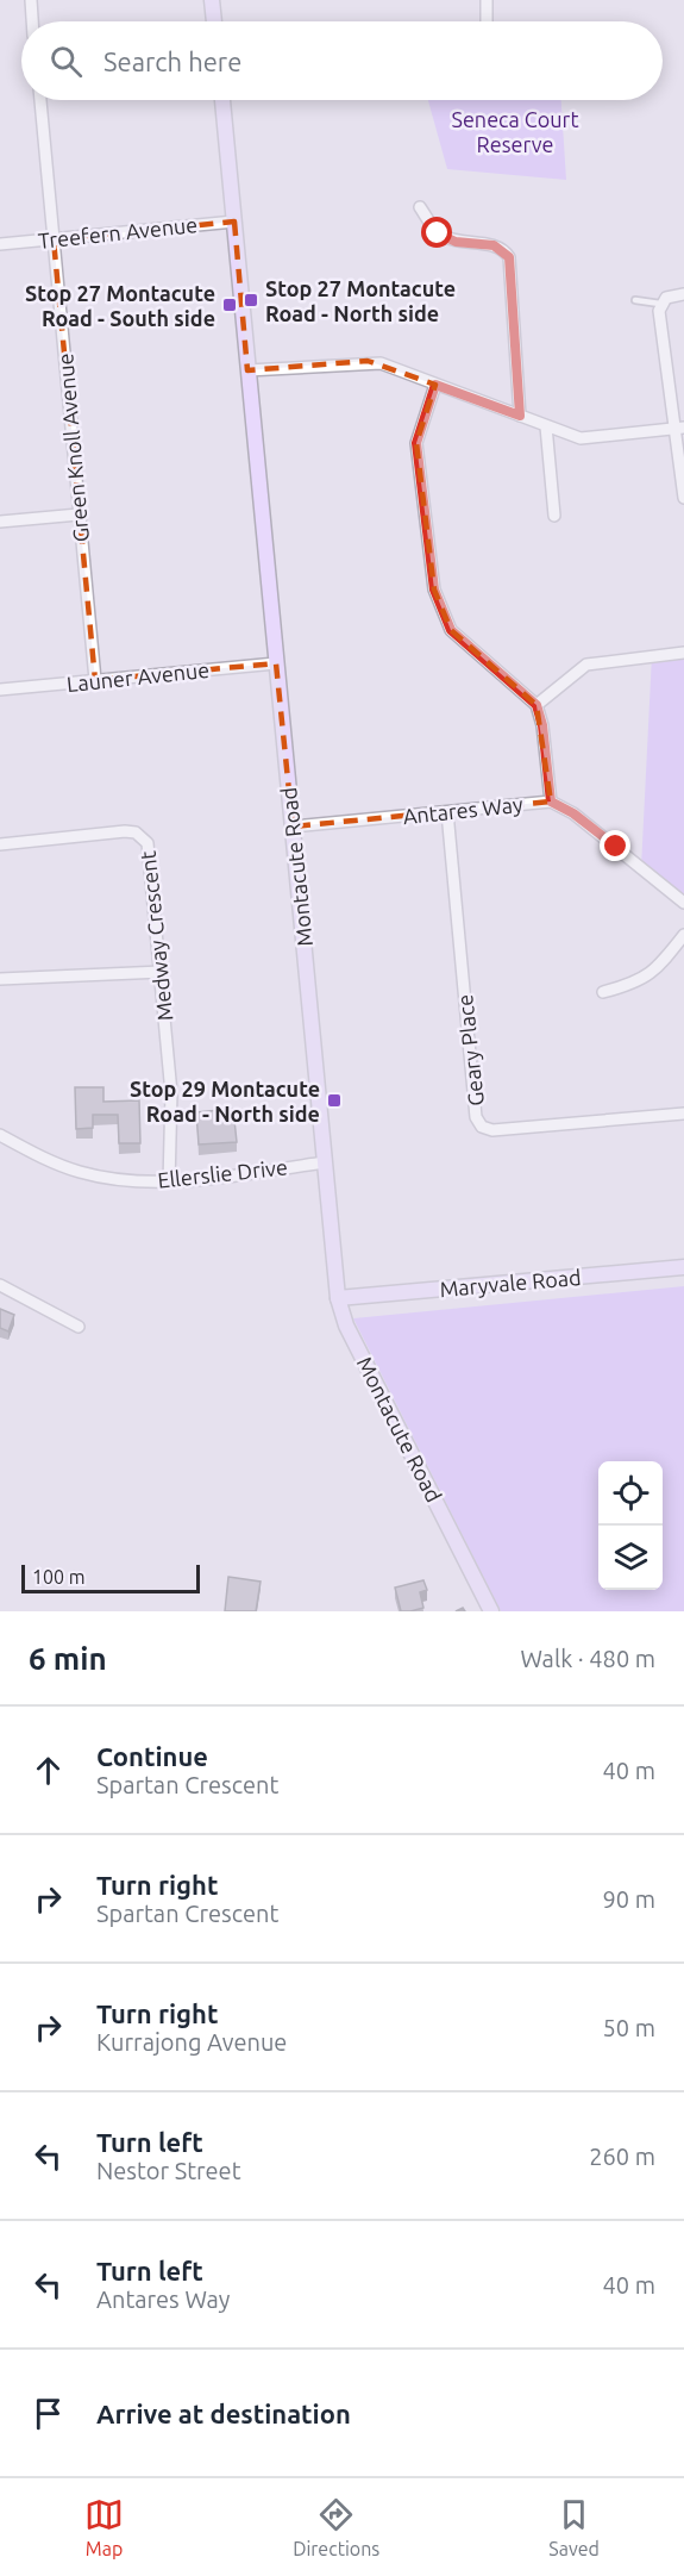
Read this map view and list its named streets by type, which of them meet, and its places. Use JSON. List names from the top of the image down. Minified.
{"streets":{"main road":["Montacute Road","Maryvale Road"],"street":["Treefern Avenue","Green Knoll Avenue","Launer Avenue","Antares Way","Medway Crescent","Geary Place","Ellerslie Drive"]},"crossings":[["Treefern Avenue","Green Knoll Avenue"],["Treefern Avenue","Montacute Road"],["Green Knoll Avenue","Launer Avenue"],["Launer Avenue","Montacute Road"],["Antares Way","Montacute Road"],["Antares Way","Geary Place"],["Montacute Road","Ellerslie Drive"],["Montacute Road","Maryvale Road"],["Medway Crescent","Ellerslie Drive"]],"parks":["Seneca Court Reserve"],"places":{"transit":["Stop 27 Montacute Road - North side","Stop 27 Montacute Road - South side","Stop 29 Montacute Road - North side"]},"scale_bar":"100 m","page":{"search":"Search here","scale":"100 m","heading":["6 min","Walk · 480 m"],"list":[["Continue","Spartan Crescent","40 m"],["Turn right","Spartan Crescent","90 m"],["Turn right","Kurrajong Avenue","50 m"],["Turn left","Nestor Street","260 m"],["Turn left","Antares Way","40 m"],"Arrive at destination"],"nav":["Map","Directions","Saved"]}}
